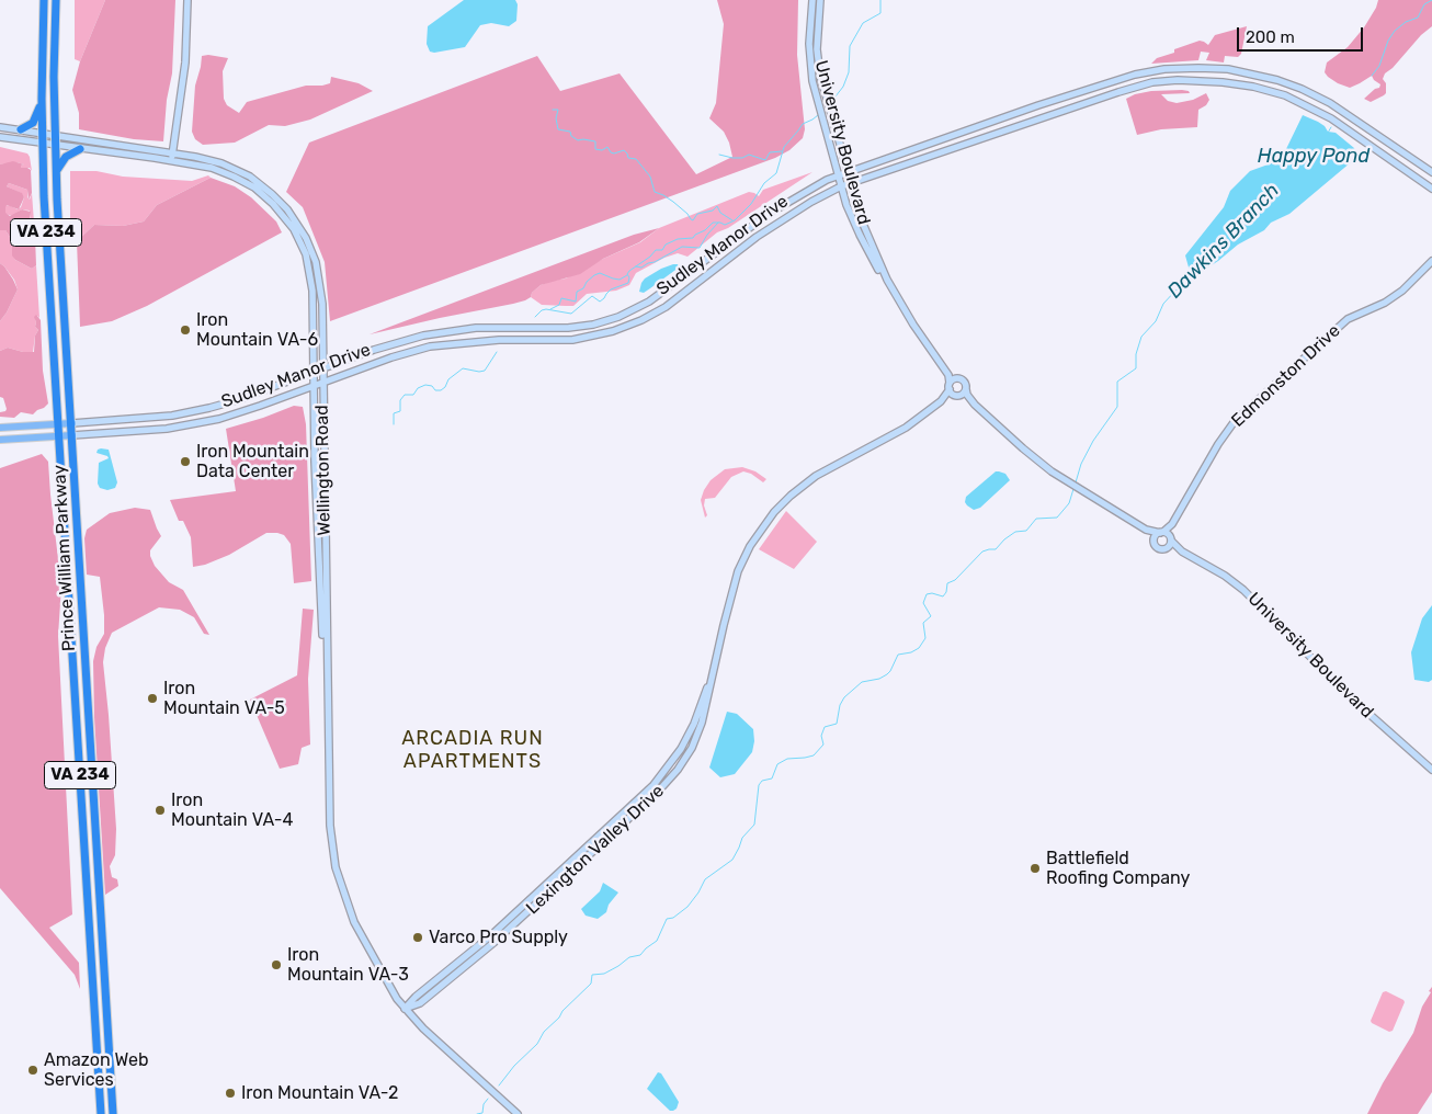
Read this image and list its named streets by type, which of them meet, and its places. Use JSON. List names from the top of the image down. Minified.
{"streets":{"highway":["VA 234","Prince William Parkway"],"main road":["University Boulevard","Sudley Manor Drive","Edmonston Drive","Wellington Road","Lexington Valley Drive"]},"crossings":[["University Boulevard","Sudley Manor Drive"],["University Boulevard","Edmonston Drive"],["University Boulevard","Lexington Valley Drive"],["Sudley Manor Drive","Wellington Road"],["Sudley Manor Drive","Prince William Parkway"],["Wellington Road","Prince William Parkway"],["Wellington Road","Lexington Valley Drive"]],"districts":["ARCADIA RUN APARTMENTS"],"water":["Happy Pond","Dawkins Branch"],"places":["Iron Mountain VA-6","Iron Mountain Data Center","Iron Mountain VA-5","Iron Mountain VA-4","Battlefield Roofing Company","Varco Pro Supply","Iron Mountain VA-3","Amazon Web Services","Iron Mountain VA-2"],"scale_bar":"200 m"}
